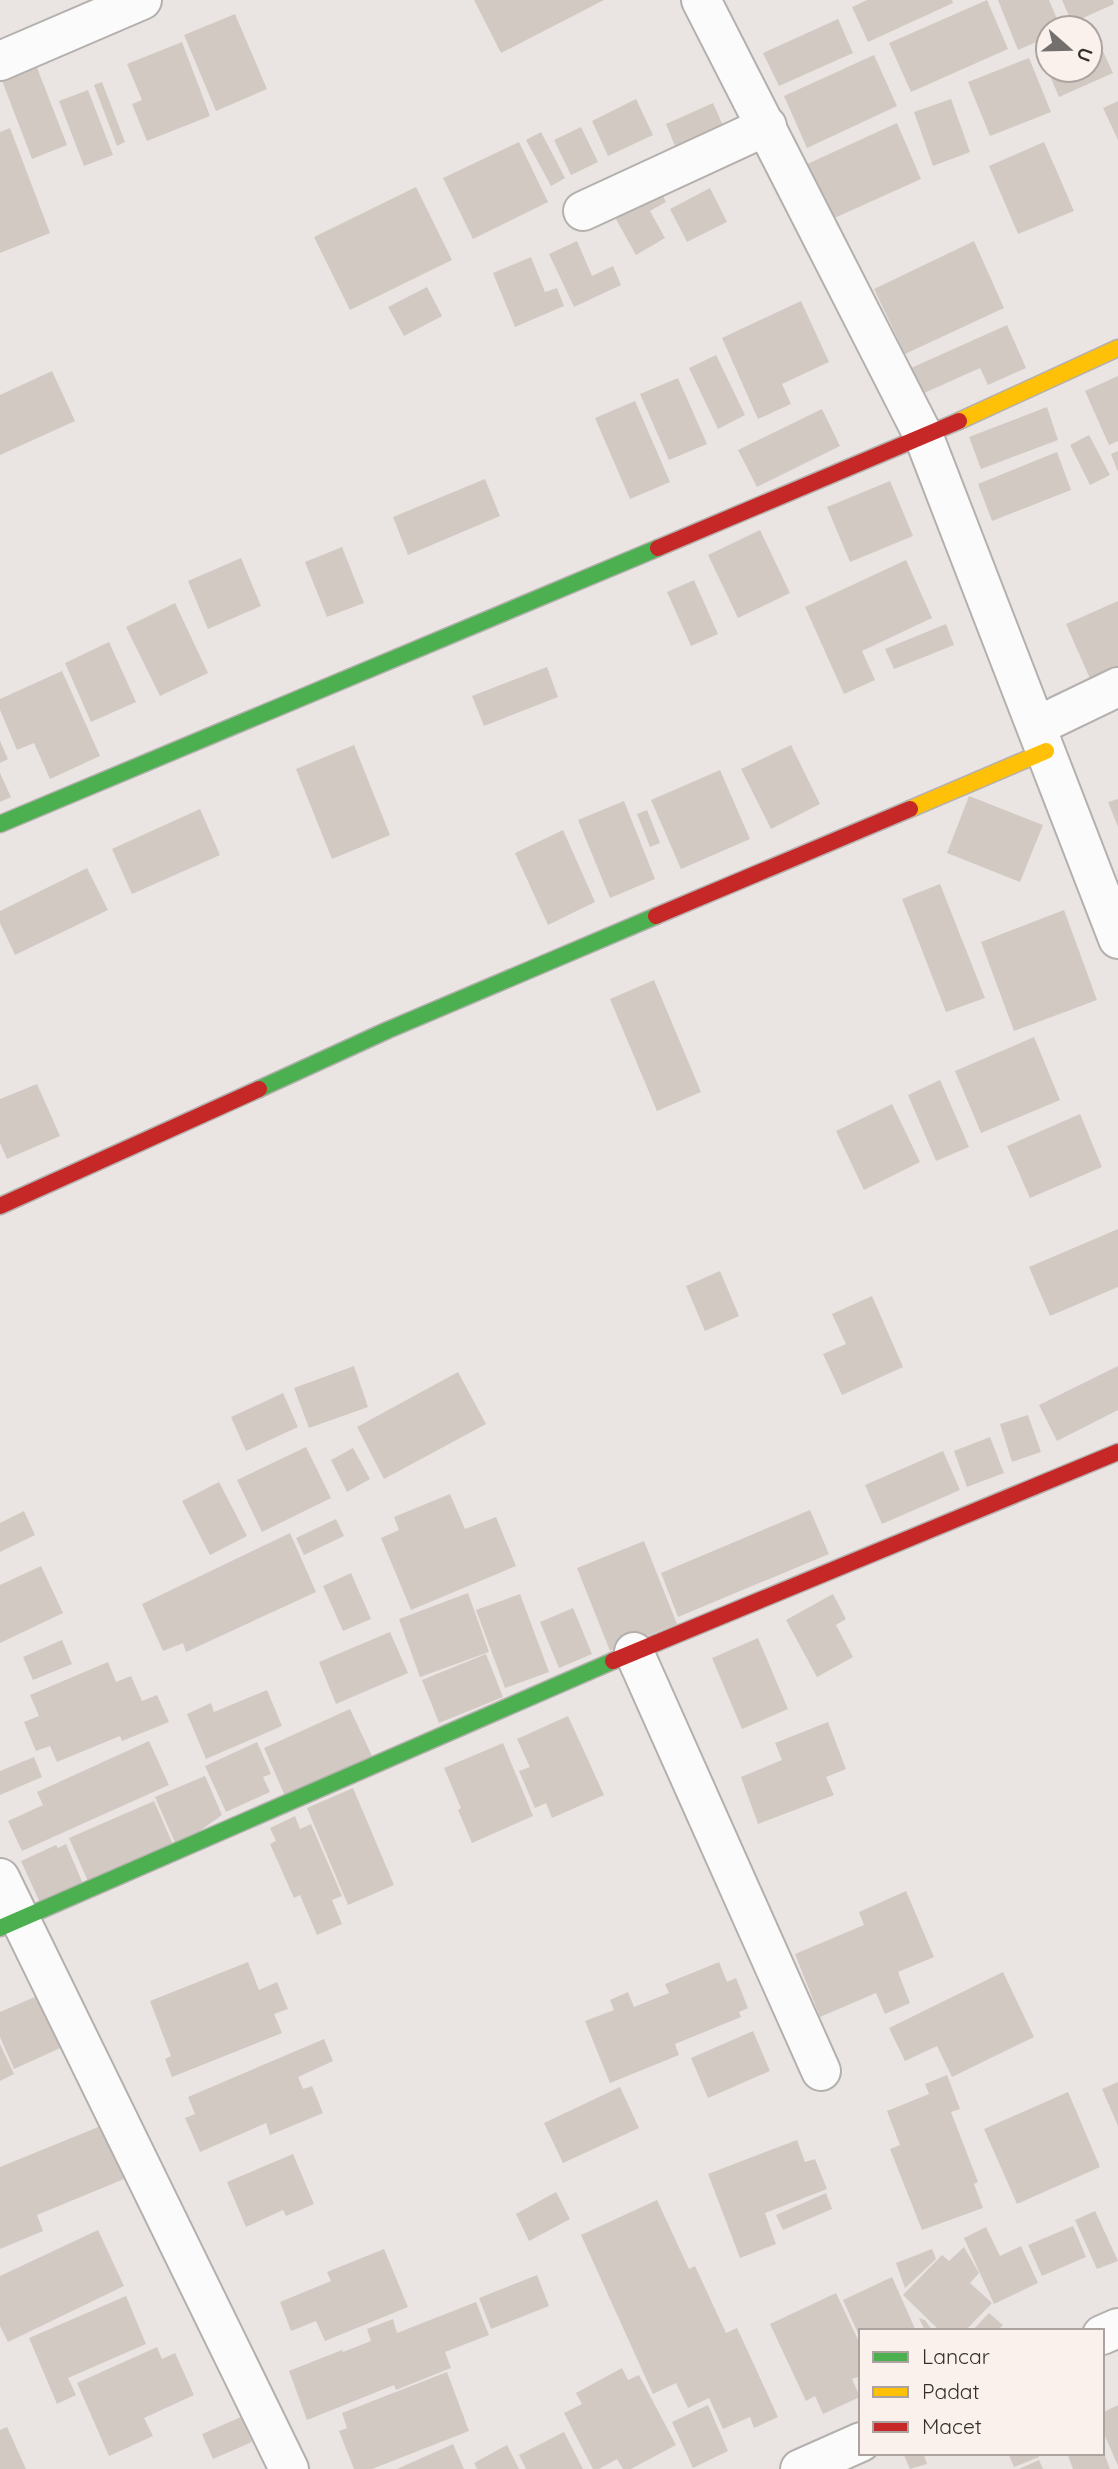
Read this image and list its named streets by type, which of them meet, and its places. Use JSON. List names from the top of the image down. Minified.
{"legend":["Lancar","Padat","Macet"],"north":"right"}
